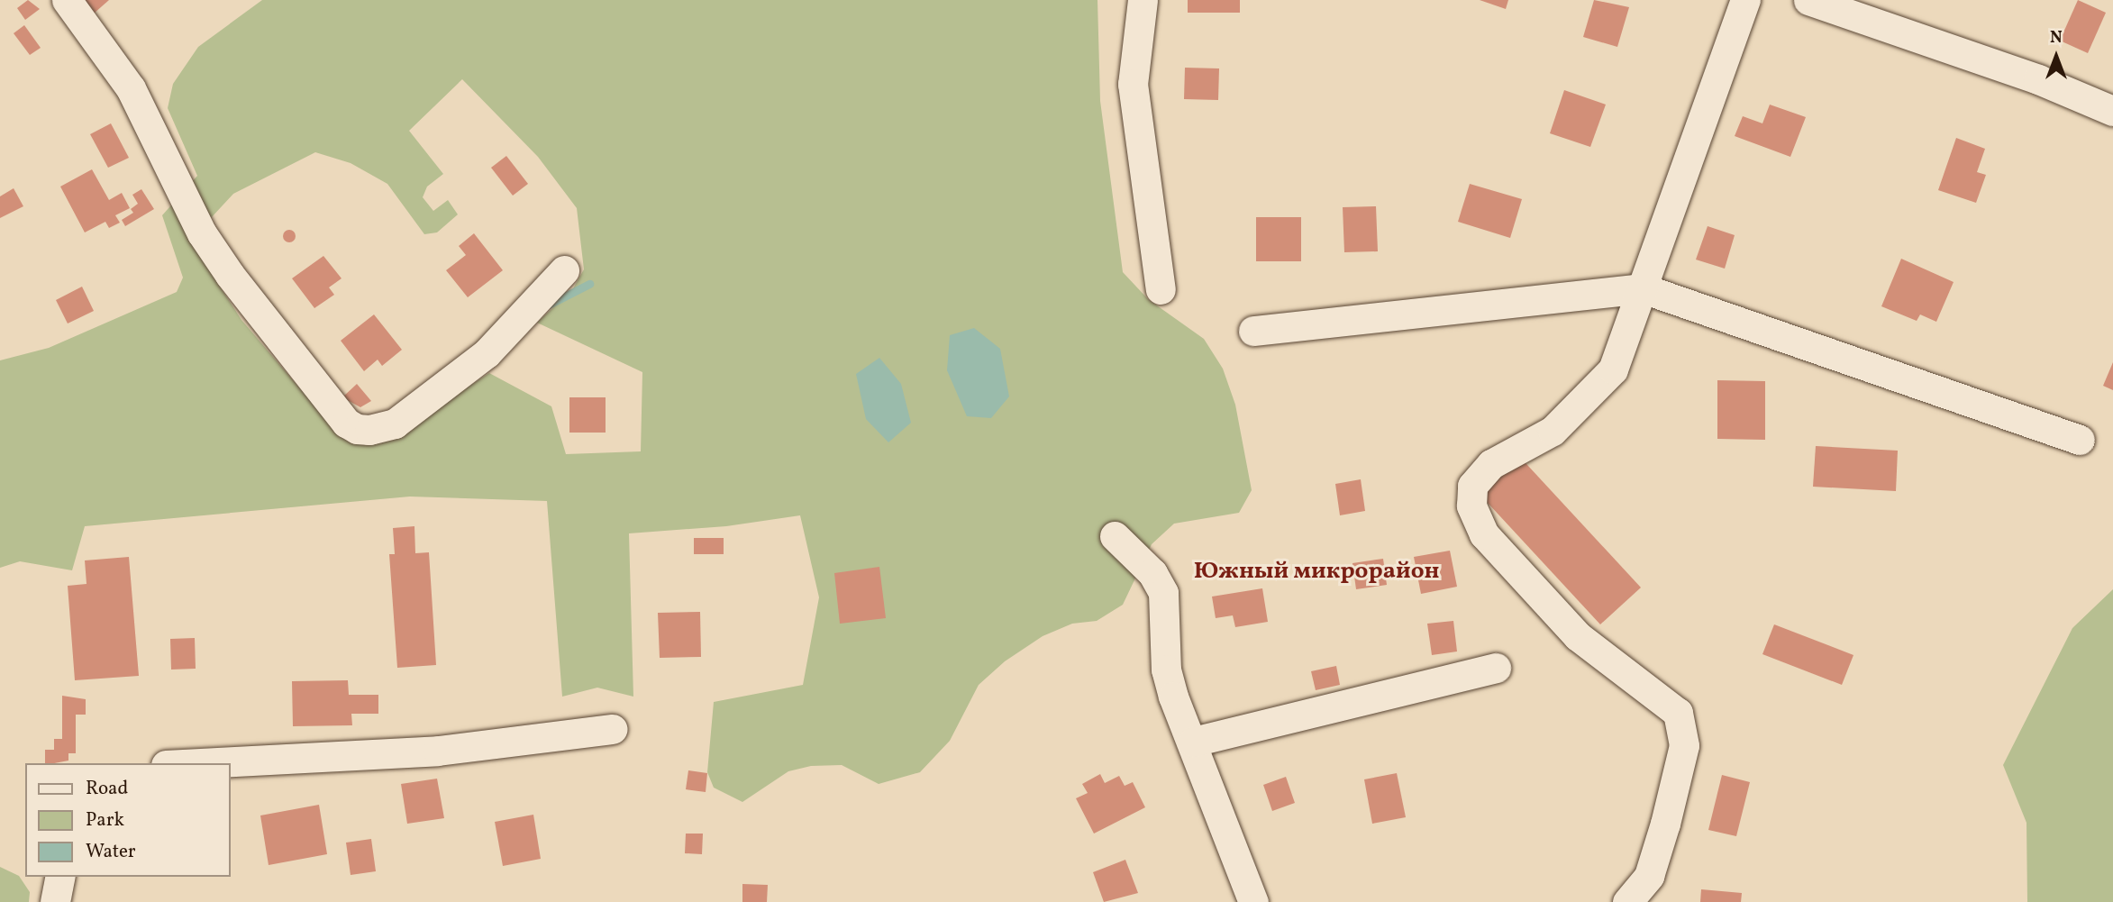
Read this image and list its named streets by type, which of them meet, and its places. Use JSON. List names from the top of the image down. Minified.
{"districts":["Южный микрорайон"],"legend":["Road","Park","Water"],"north":"top"}
